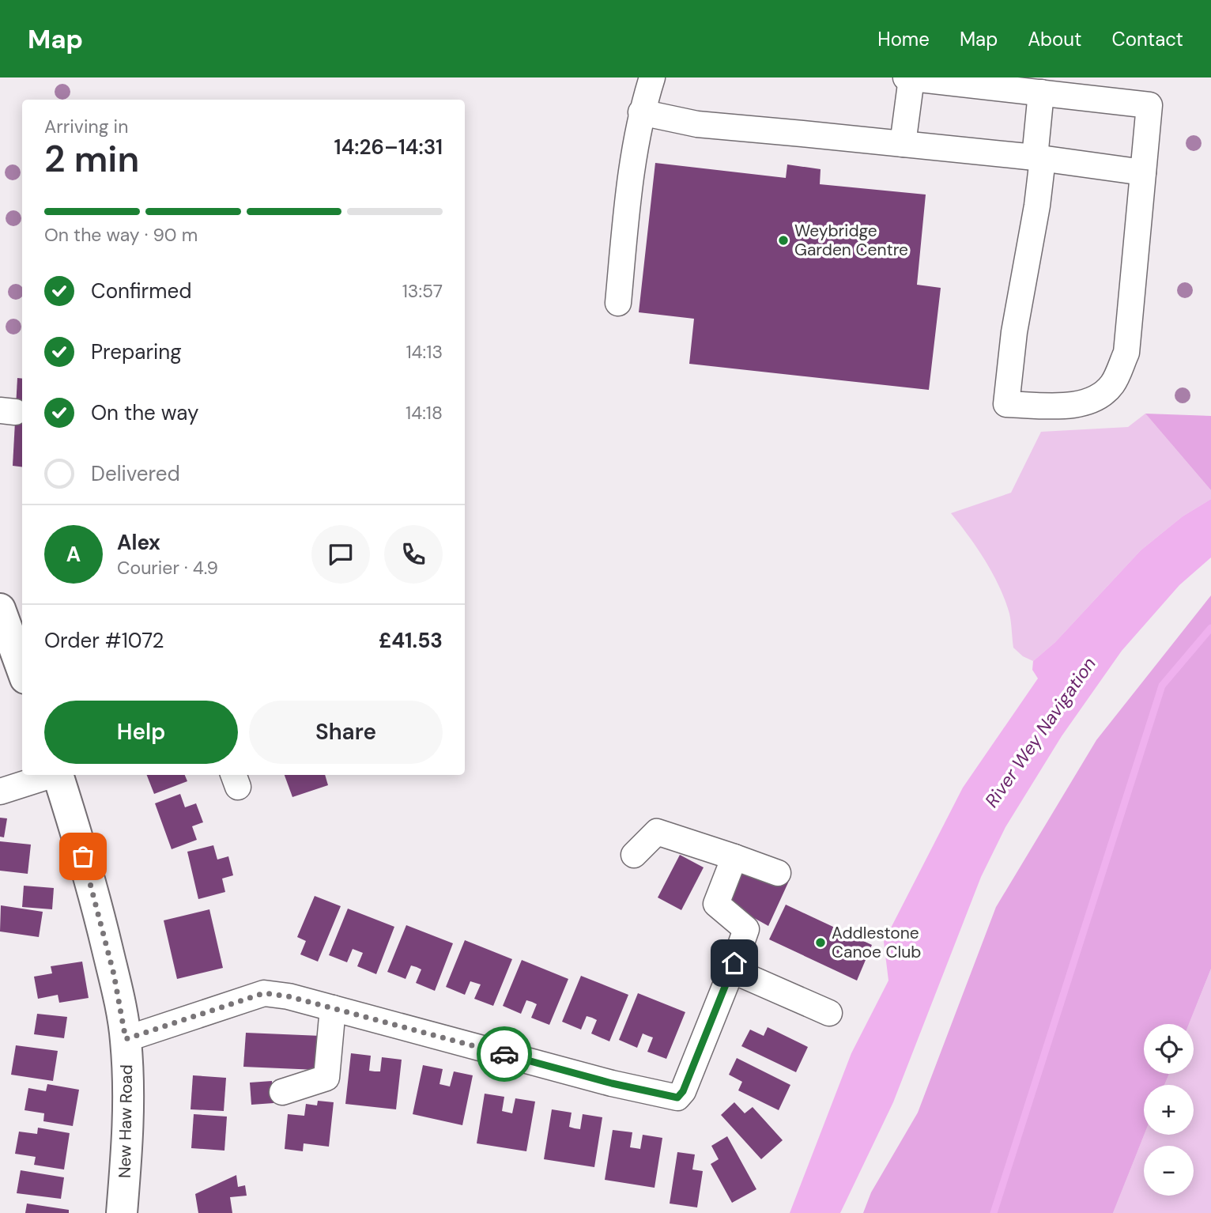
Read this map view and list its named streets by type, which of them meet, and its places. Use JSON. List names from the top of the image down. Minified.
{"streets":{"main road":["New Haw Road"]},"water":["River Wey Navigation"],"places":["Weybridge Garden Centre","Addlestone Canoe Club"],"page":{"header":"Map","nav":["Home","Map","About","Contact"],"heading":["2 min","Arriving in","14:26–14:31"],"panel":["Alex","Courier · 4.9","Order #1072","£41.53"],"bar":"On the way · 90 m","list":[["Confirmed","13:57"],["Preparing","14:13"],["On the way","14:18"],"Delivered"],"round":"A","buttons":["Help","Share"],"map_buttons":["+","−"]}}
